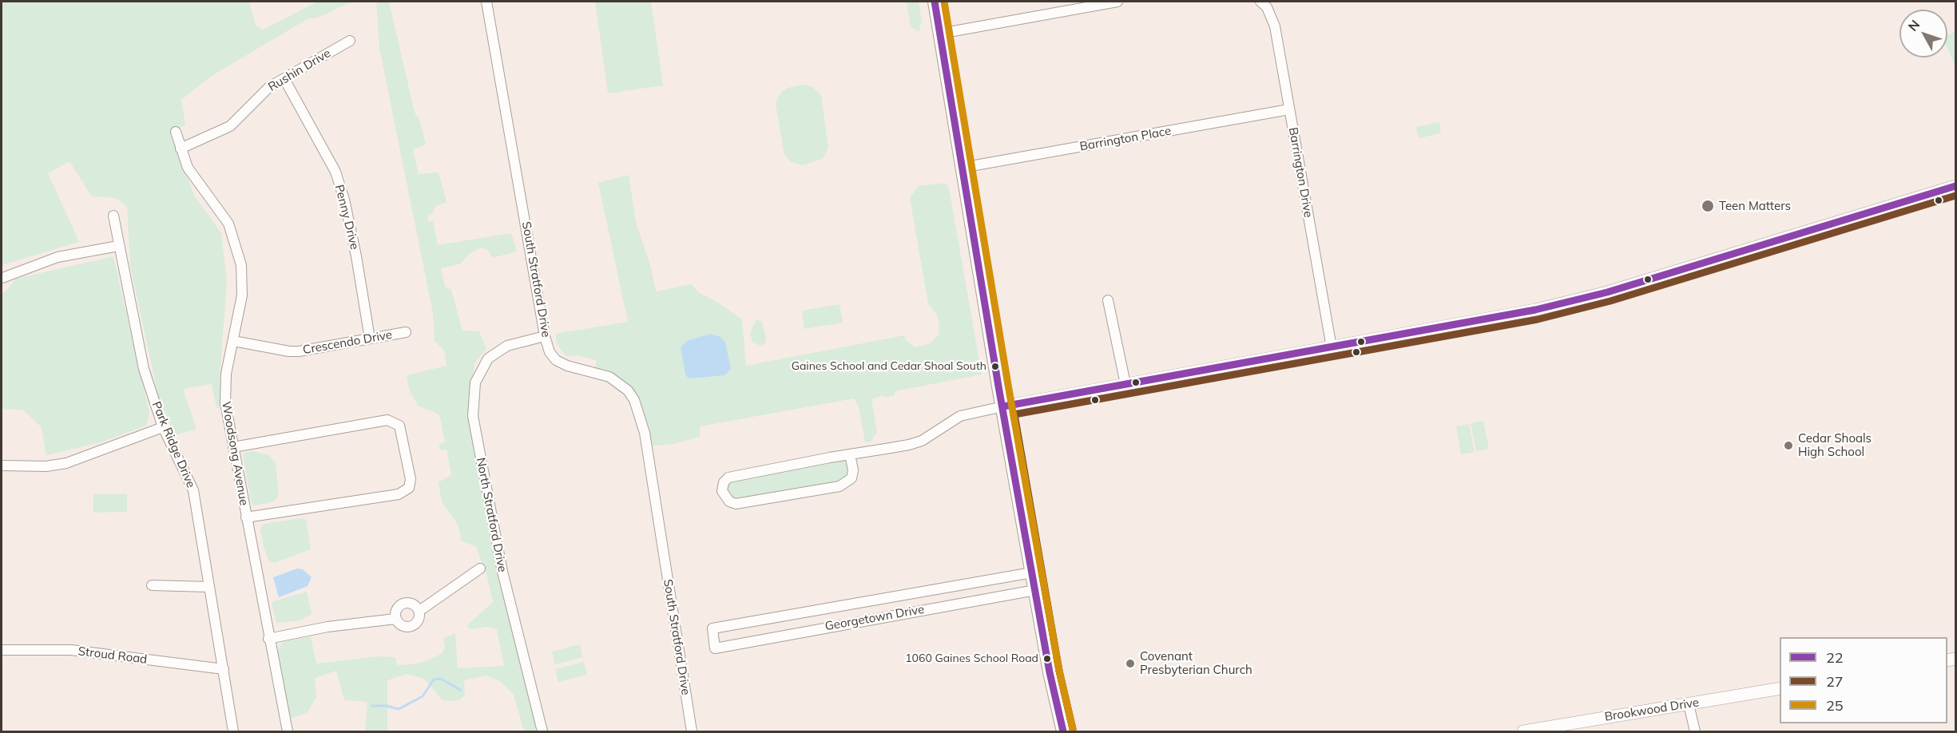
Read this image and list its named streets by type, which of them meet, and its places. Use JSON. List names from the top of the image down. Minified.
{"streets":{"street":["Rushin Drive","Barrington Place","Barrington Drive","Penny Drive","South Stratford Drive","Crescendo Drive","Park Ridge Drive","Woodsong Avenue","North Stratford Drive","Georgetown Drive","Stroud Road","Brookwood Drive"]},"crossings":[["Rushin Drive","Penny Drive"],["Rushin Drive","Woodsong Avenue"],["Barrington Place","Barrington Drive"],["Penny Drive","Crescendo Drive"],["South Stratford Drive","North Stratford Drive"],["Crescendo Drive","Woodsong Avenue"],["Park Ridge Drive","Stroud Road"]],"places":["Teen Matters","Gaines School and Cedar Shoal South","Cedar Shoals High School","1060 Gaines School Road","Covenant Presbyterian Church"],"lines":["transit line 22","transit line 25","transit line 27"],"legend":["22","27","25"],"north":"top left"}
